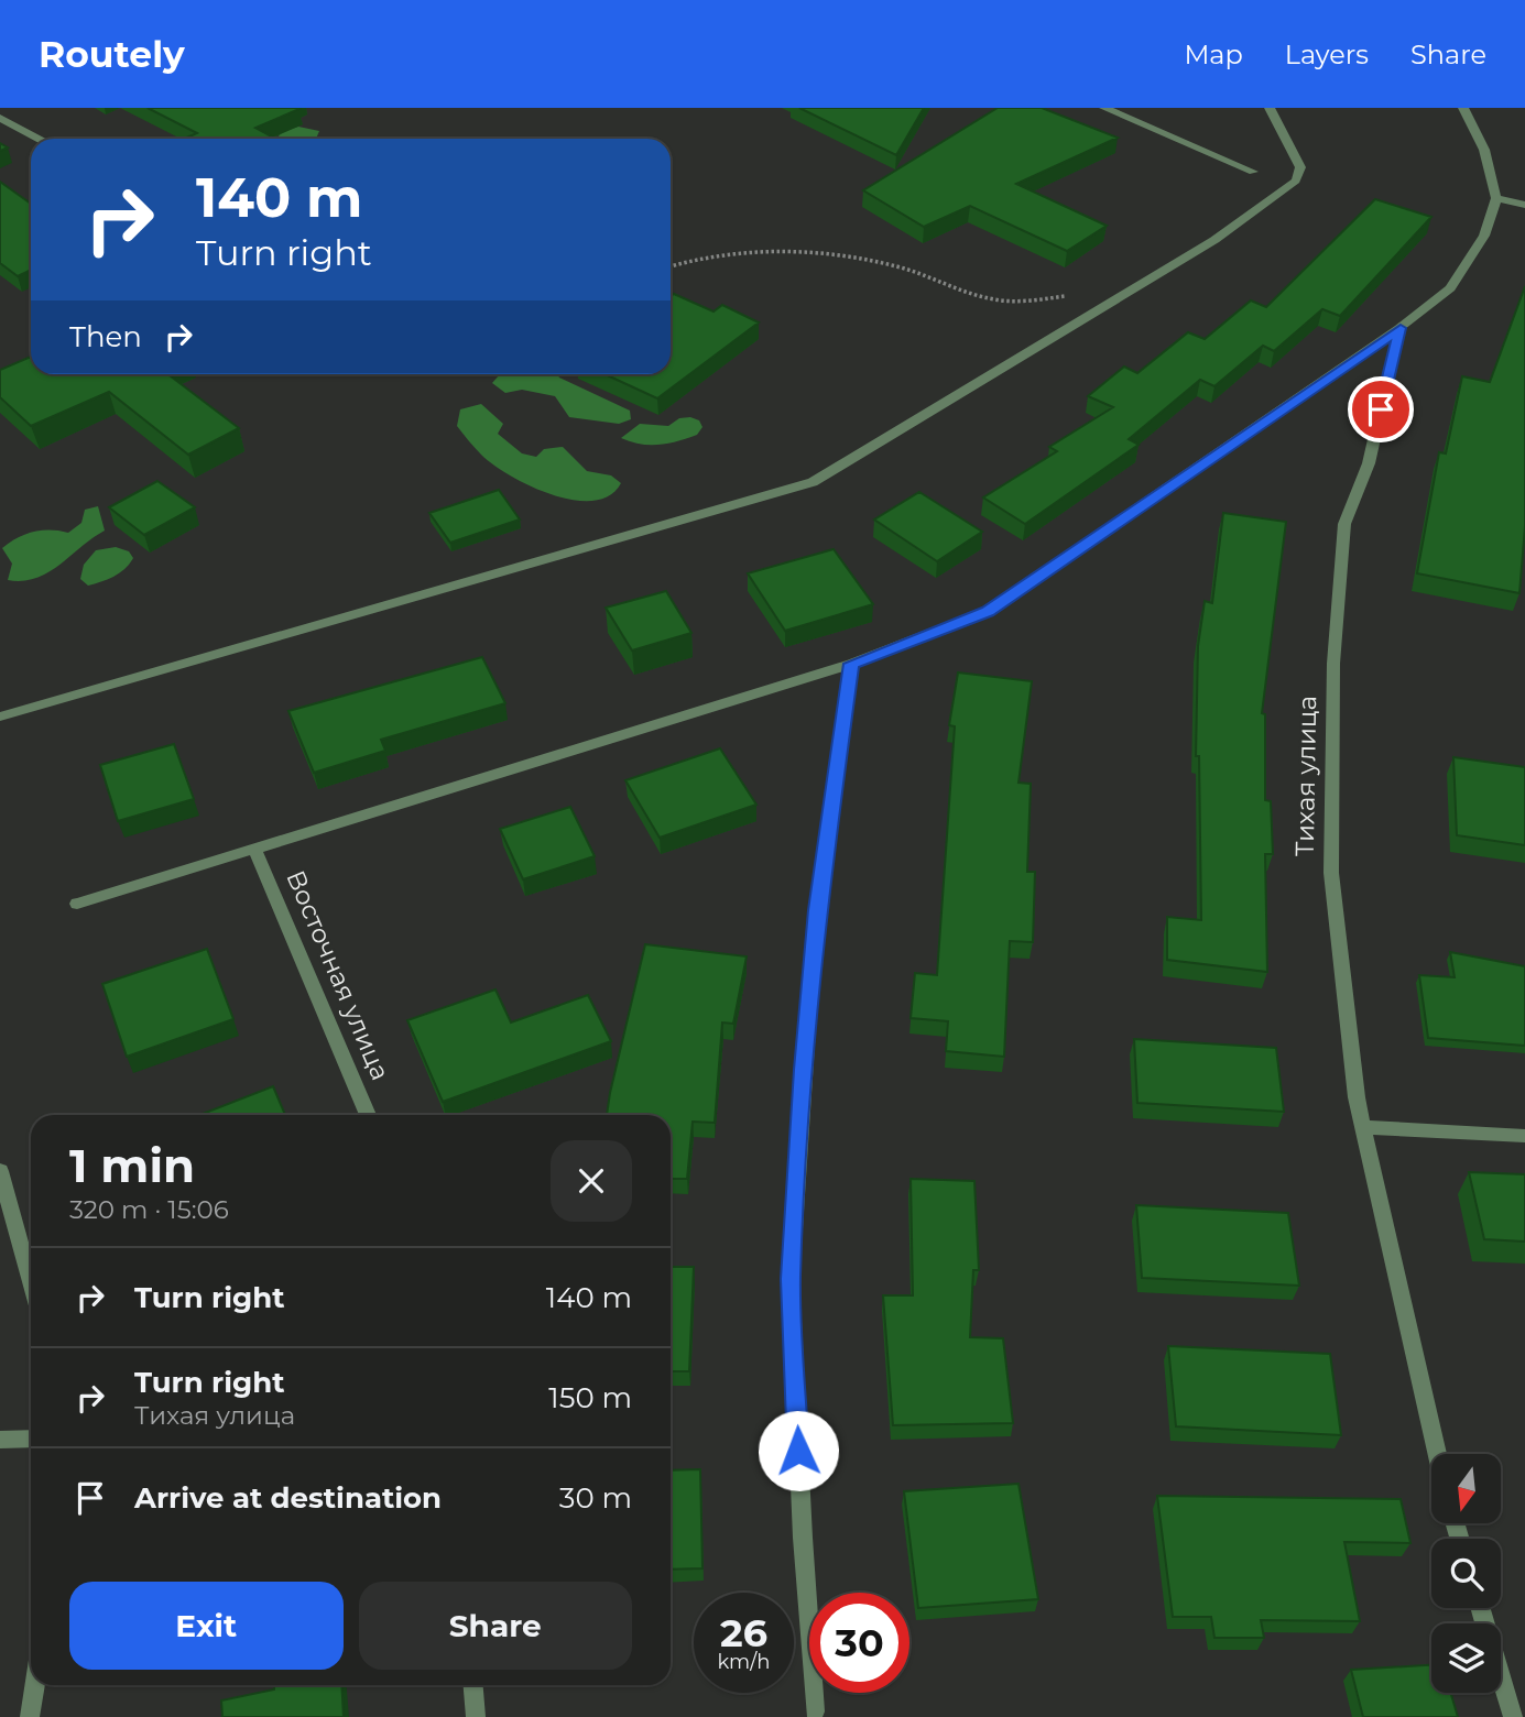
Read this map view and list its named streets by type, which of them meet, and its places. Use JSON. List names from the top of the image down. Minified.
{"streets":{"street":["Тихая улица","Восточная улица"]},"north":"bottom","page":{"header":"Routely","nav":["Map","Layers","Share"],"turn":["140 m","Turn right"],"then":"Then","heading":["1 min","320 m · 15:06"],"list":[{"name":"Turn right","value":"140 m"},{"name":"Turn right","note":"Тихая улица","value":"150 m"},{"name":"Arrive at destination","value":"30 m"}],"buttons":["Exit","Share"],"speed":"26 km/h","limit":"30"}}
